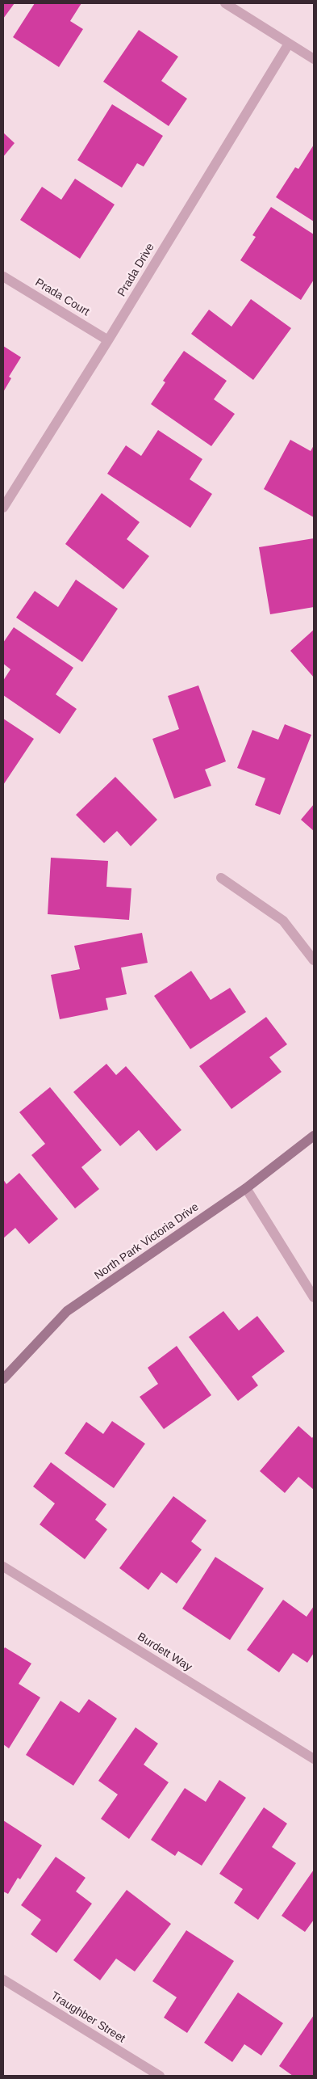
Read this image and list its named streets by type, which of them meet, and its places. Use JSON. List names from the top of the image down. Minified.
{"streets":{"main road":["North Park Victoria Drive"],"street":["Prada Drive","Prada Court","Burdett Way","Traughber Street"]},"crossings":[["Prada Drive","Prada Court"]]}
